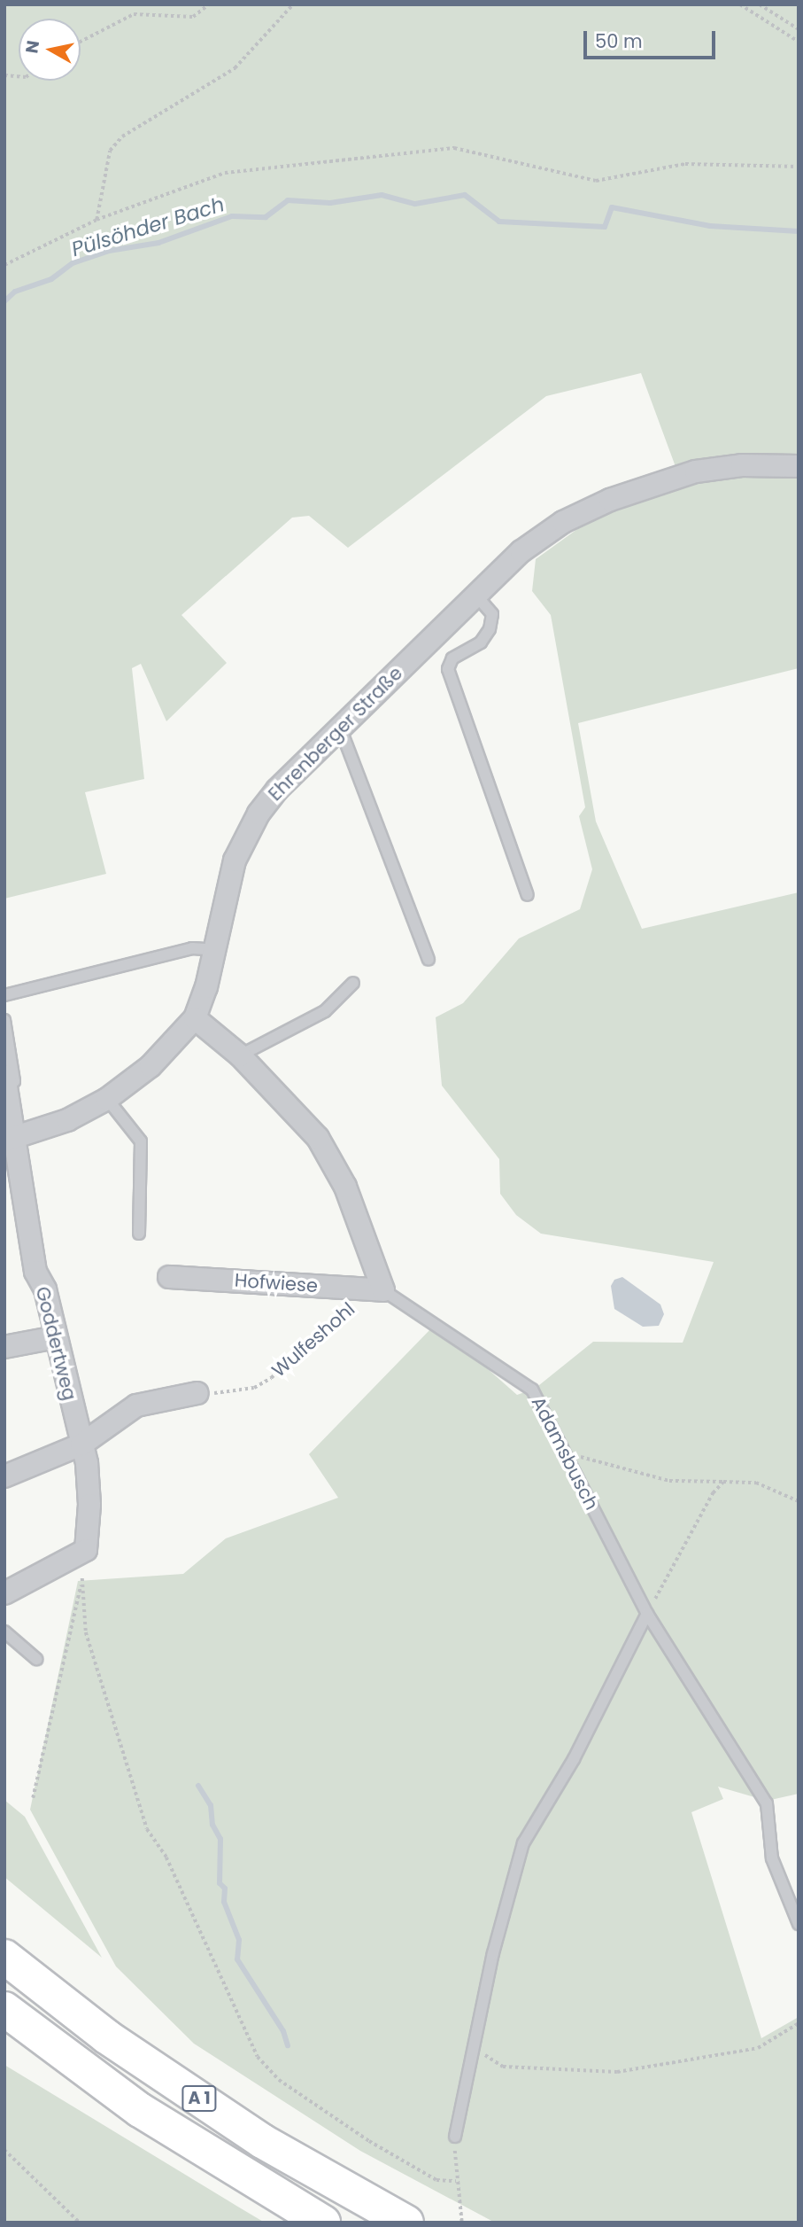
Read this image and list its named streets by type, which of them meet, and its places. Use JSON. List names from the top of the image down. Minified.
{"streets":{"highway":["A 1"],"street":["Ehrenberger Straße","Hofwiese","Goddertweg"],"lane":["Adamsbusch"],"path":["Wulfeshohl"]},"crossings":[["Ehrenberger Straße","Goddertweg"],["Hofwiese","Wulfeshohl"],["Hofwiese","Adamsbusch"],["Wulfeshohl","Adamsbusch"]],"water":["Pülsöhder Bach"],"scale_bar":"50 m","north":"left"}
